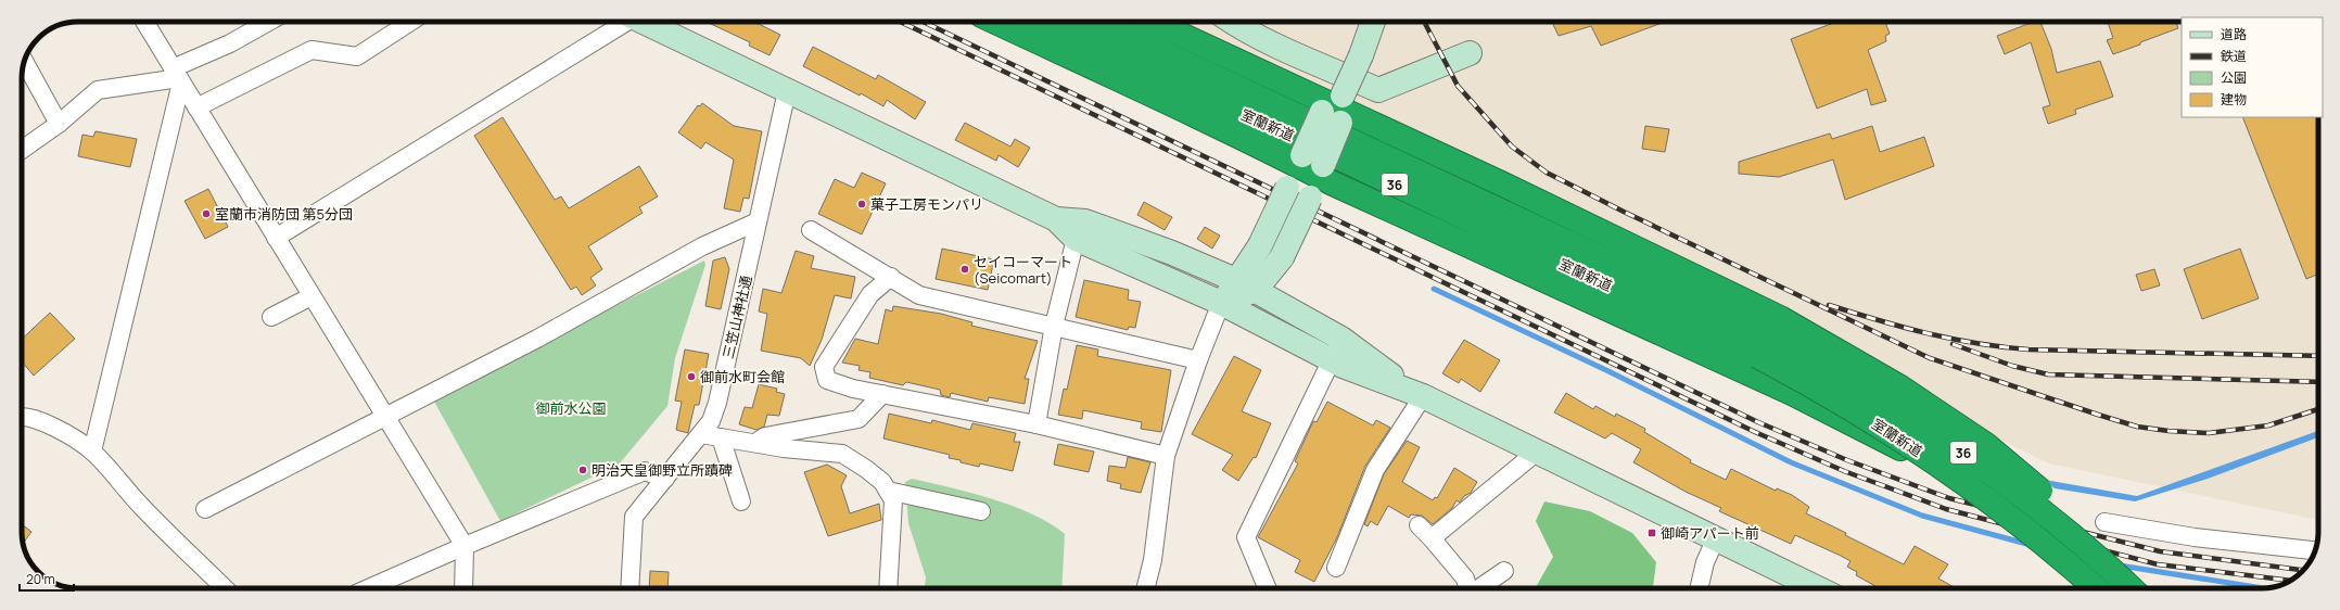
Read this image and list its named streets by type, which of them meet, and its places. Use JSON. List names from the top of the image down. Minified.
{"streets":{"highway":["室蘭新道","36"],"street":["三笠山神社通"]},"parks":["御前水公園"],"places":{"other":["菓子工房モンパリ","室蘭市消防団 第5分団","セイコーマート (Seicomart)","御前水町会館","明治天皇御野立所蹟碑"],"transit":["御崎アパート前"]},"legend":["道路","鉄道","公園","建物"],"scale_bar":"20 m"}
